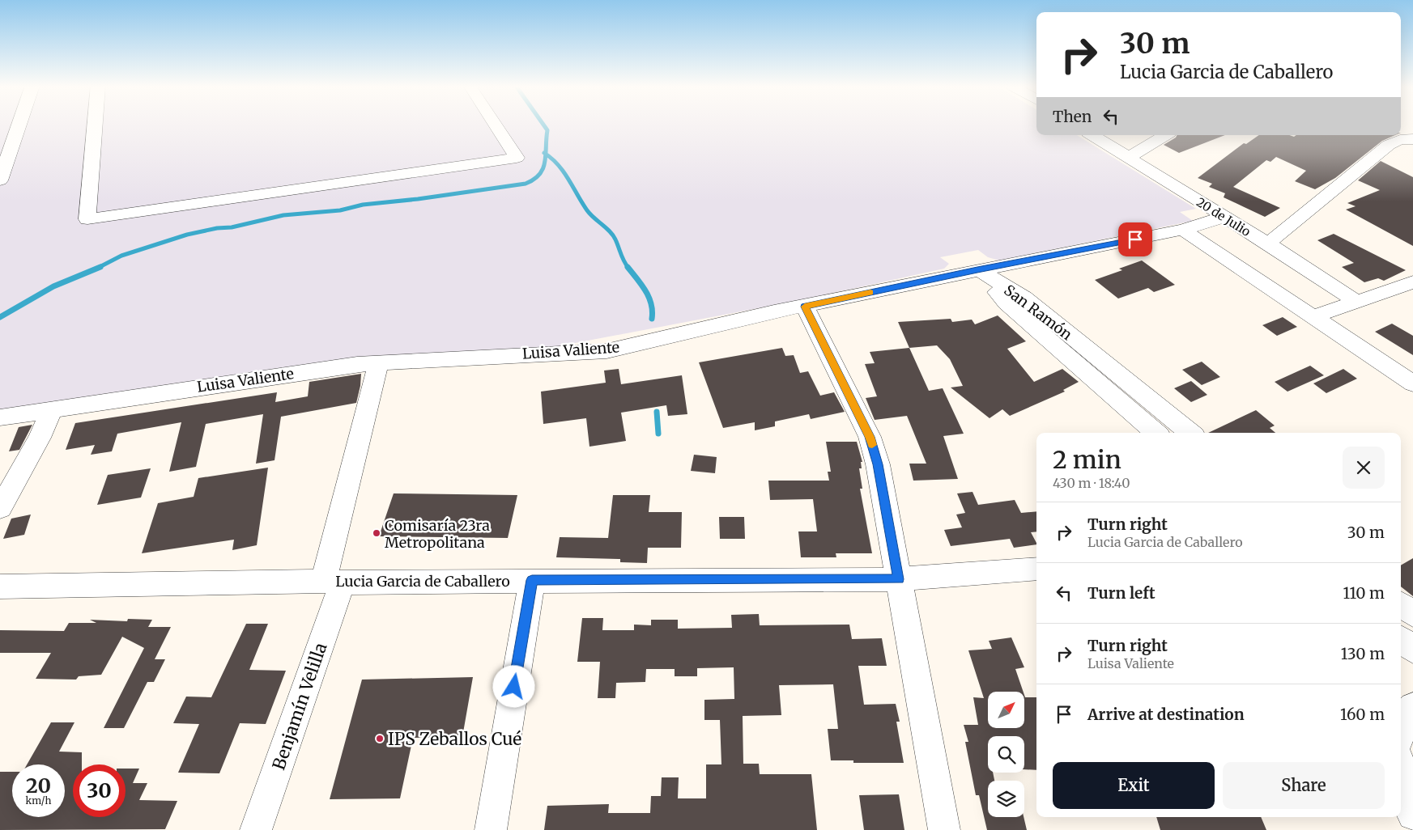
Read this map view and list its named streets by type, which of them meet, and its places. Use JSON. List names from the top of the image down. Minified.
{"streets":{"street":["20 de Julio","San Ramón","Luisa Valiente","Lucia Garcia de Caballero","Benjamín Velilla"]},"crossings":[["20 de Julio","Luisa Valiente"],["San Ramón","Luisa Valiente"],["Luisa Valiente","Benjamín Velilla"],["Lucia Garcia de Caballero","Benjamín Velilla"]],"places":["Comisaría 23ra Metropolitana","IPS Zeballos Cué"],"north":"top right","page":{"turn":["30 m","Lucia Garcia de Caballero"],"then":"Then","heading":["2 min","430 m · 18:40"],"list":[{"name":"Turn right","note":"Lucia Garcia de Caballero","value":"30 m"},{"name":"Turn left","value":"110 m"},{"name":"Turn right","note":"Luisa Valiente","value":"130 m"},{"name":"Arrive at destination","value":"160 m"}],"buttons":["Exit","Share"],"speed":"20 km/h","limit":"30"}}
